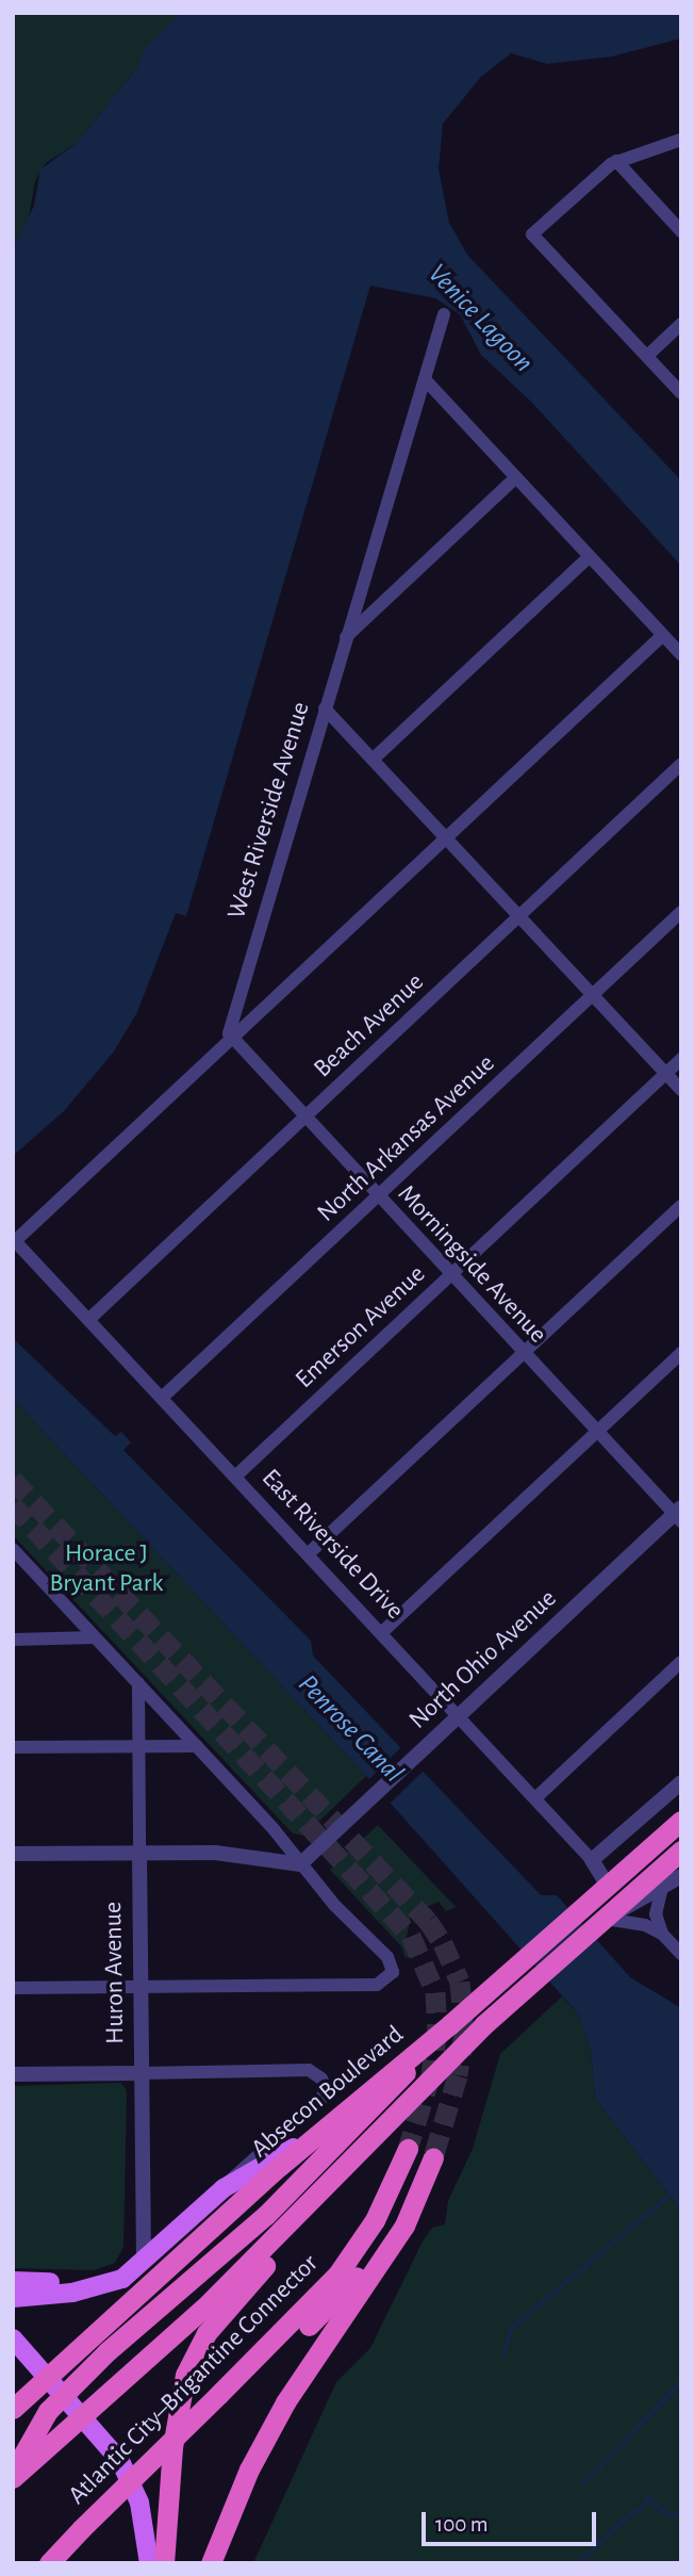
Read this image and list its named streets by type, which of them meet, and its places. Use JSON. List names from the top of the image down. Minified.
{"streets":{"highway":["Absecon Boulevard","Atlantic City–Brigantine Connector"],"street":["West Riverside Avenue","Beach Avenue","North Arkansas Avenue","Morningside Avenue","Emerson Avenue","East Riverside Drive","North Ohio Avenue","Huron Avenue"]},"crossings":[["West Riverside Avenue","Morningside Avenue"],["West Riverside Avenue","East Riverside Drive"],["Beach Avenue","Morningside Avenue"],["Beach Avenue","East Riverside Drive"],["North Arkansas Avenue","Morningside Avenue"],["North Arkansas Avenue","East Riverside Drive"],["Morningside Avenue","Emerson Avenue"],["Morningside Avenue","East Riverside Drive"],["Morningside Avenue","North Ohio Avenue"],["Emerson Avenue","East Riverside Drive"],["East Riverside Drive","North Ohio Avenue"],["East Riverside Drive","Absecon Boulevard"],["Huron Avenue","Absecon Boulevard"]],"water":["Venice Lagoon","Penrose Canal"],"parks":["Horace J Bryant Park"],"scale_bar":"100 m"}
